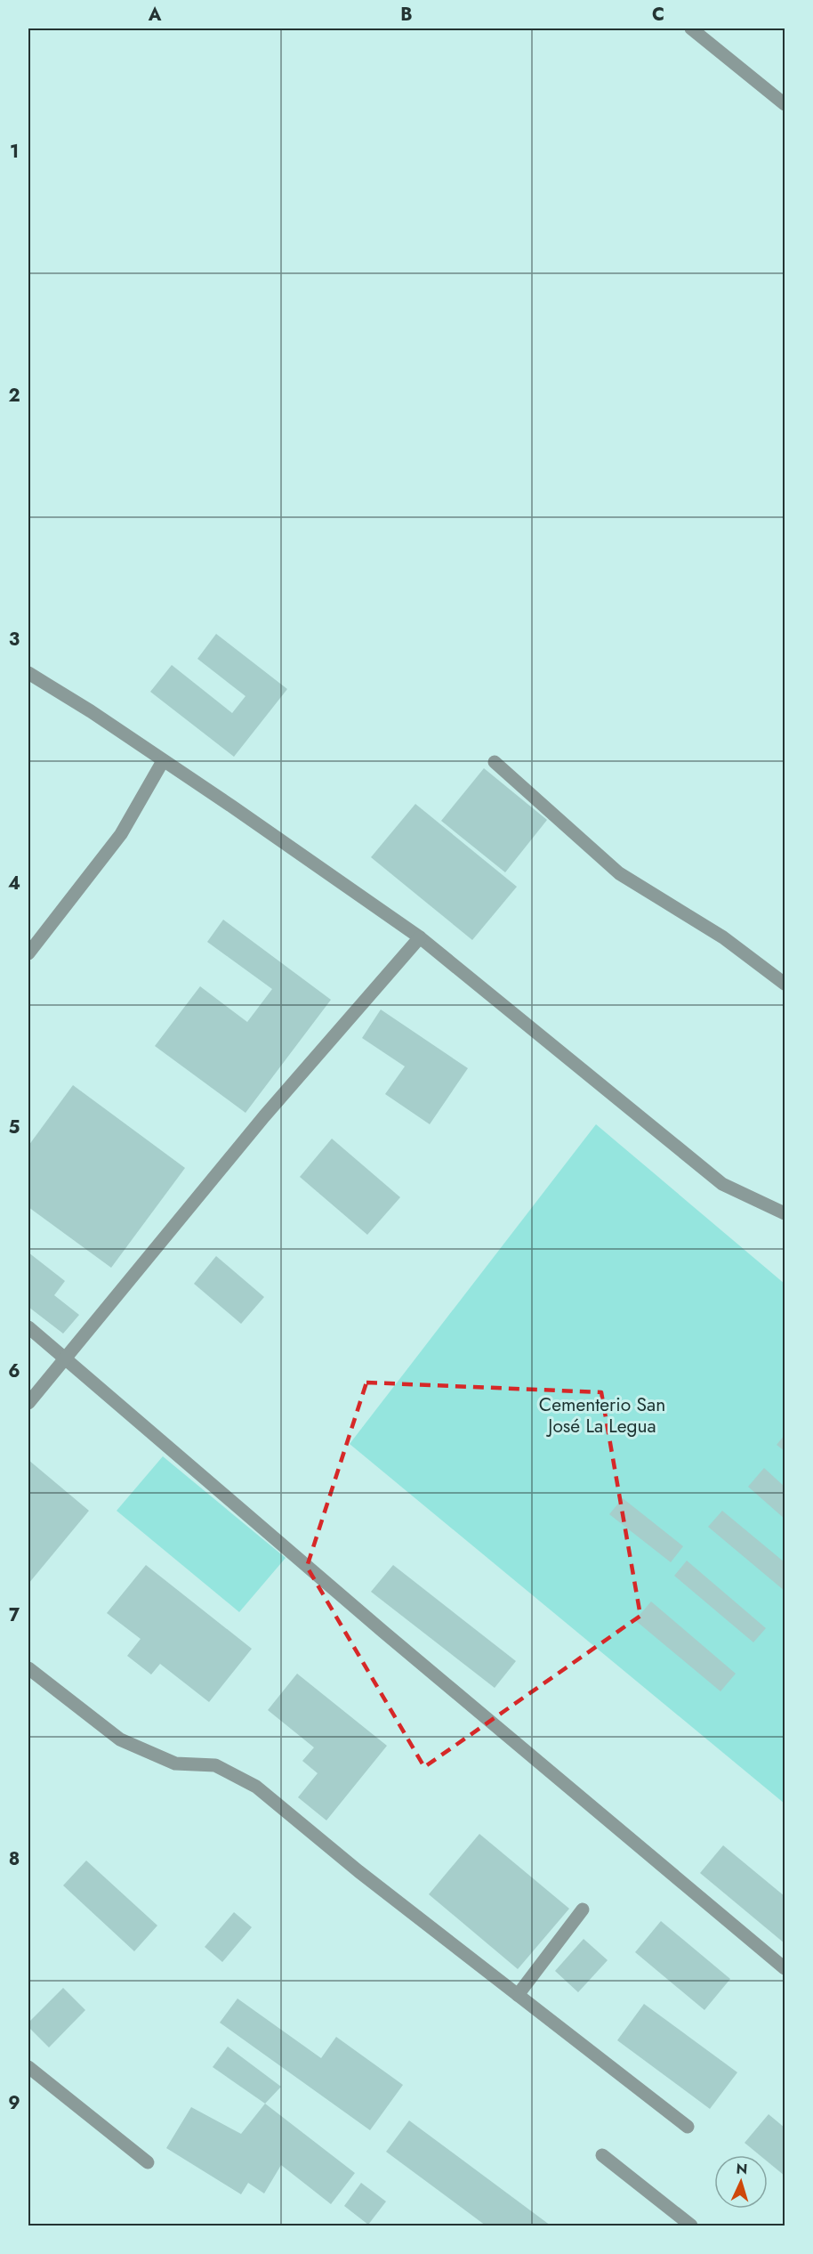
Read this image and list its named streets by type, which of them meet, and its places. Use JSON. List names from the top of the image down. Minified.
{"parks":["Cementerio San José La Legua"],"north":"top","grid":{"columns":["A","B","C"],"rows":["1","2","3","4","5","6","7","8","9"]}}
